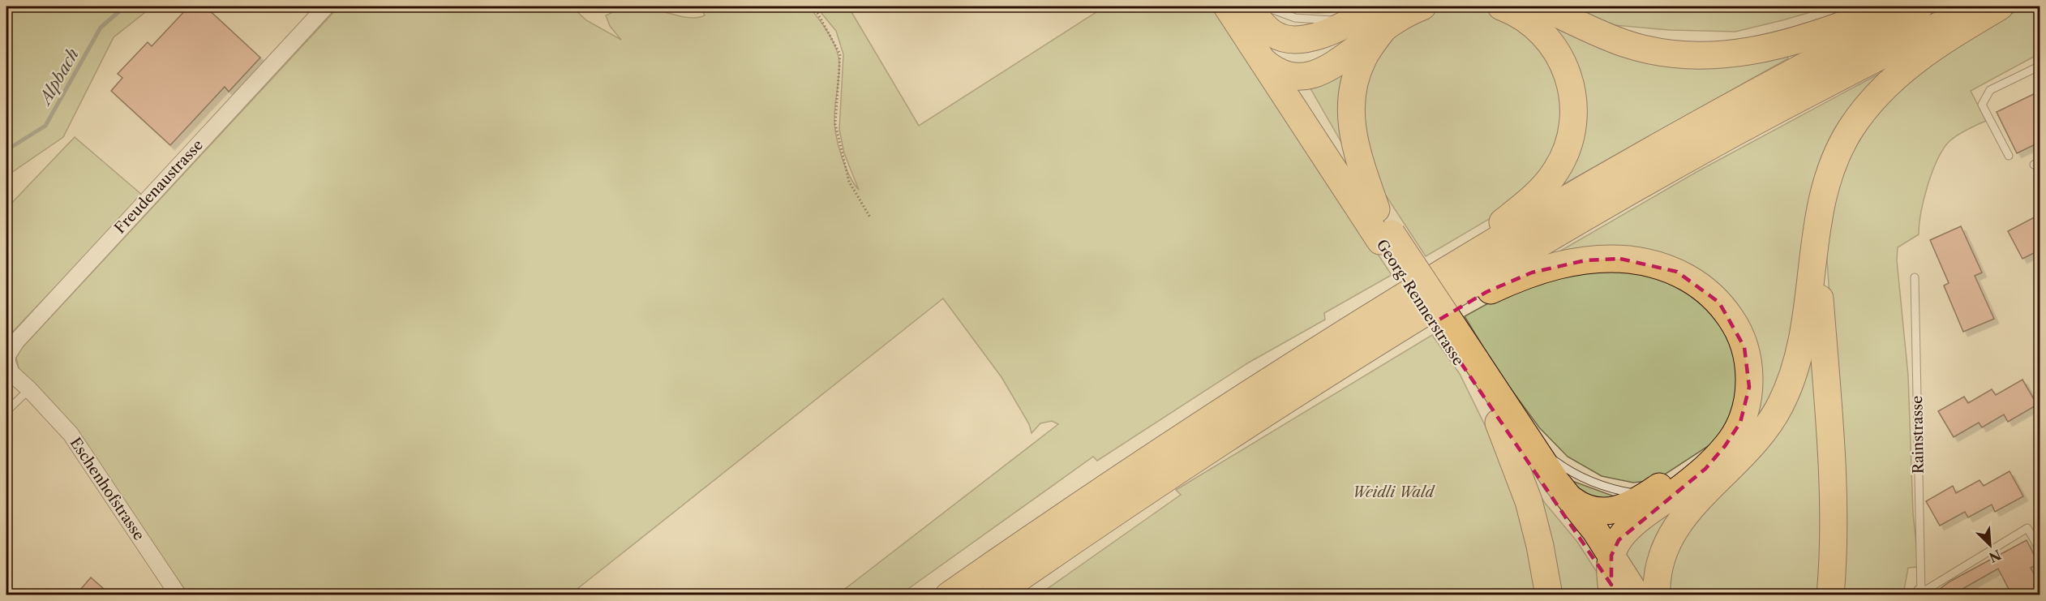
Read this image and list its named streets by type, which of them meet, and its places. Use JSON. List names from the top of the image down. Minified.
{"streets":{"highway":["Georg-Rennerstrasse"],"street":["Freudenaustrasse","Eschenhofstrasse"],"lane":["Rainstrasse"]},"crossings":[["Freudenaustrasse","Eschenhofstrasse"]],"water":["Alpbach"],"parks":["Weidli Wald"],"north":"bottom right"}
